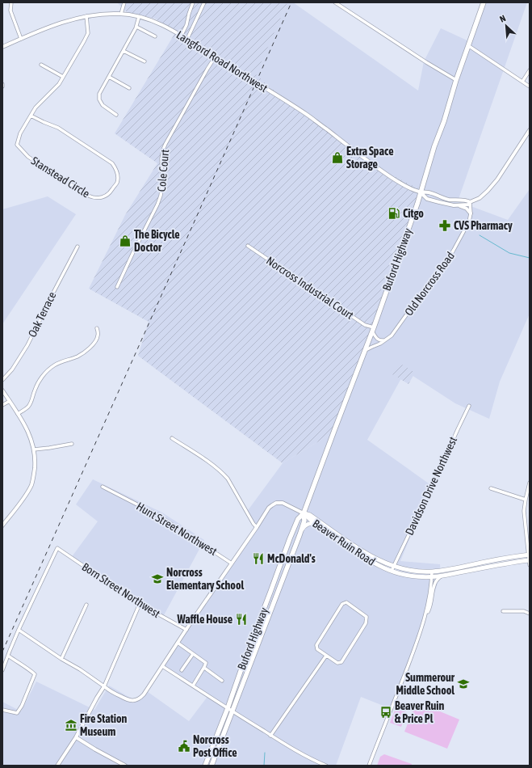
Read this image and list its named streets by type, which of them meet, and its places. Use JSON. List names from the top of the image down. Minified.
{"streets":{"main road":["Buford Highway","Beaver Ruin Road"],"street":["Langford Road Northwest","Cole Court","Stanstead Circle","Old Norcross Road","Norcross Industrial Court","Oak Terrace","Davidson Drive Northwest","Hunt Street Northwest","Born Street Northwest"]},"crossings":[["Langford Road Northwest","Cole Court"],["Langford Road Northwest","Stanstead Circle"],["Langford Road Northwest","Buford Highway"],["Langford Road Northwest","Old Norcross Road"],["Buford Highway","Old Norcross Road"],["Buford Highway","Norcross Industrial Court"],["Buford Highway","Beaver Ruin Road"],["Davidson Drive Northwest","Beaver Ruin Road"]],"places":{"shop":["Extra Space Storage","The Bicycle Doctor"],"fuel station":["Citgo"],"pharmacy":["CVS Pharmacy"],"restaurant":["McDonald's","Waffle House"],"school or university":["Norcross Elementary School","Summerour Middle School"],"bus stop":["Beaver Ruin & Price Pl"],"museum":["Fire Station Museum"],"public building":["Norcross Post Office"]},"north":"top left"}
